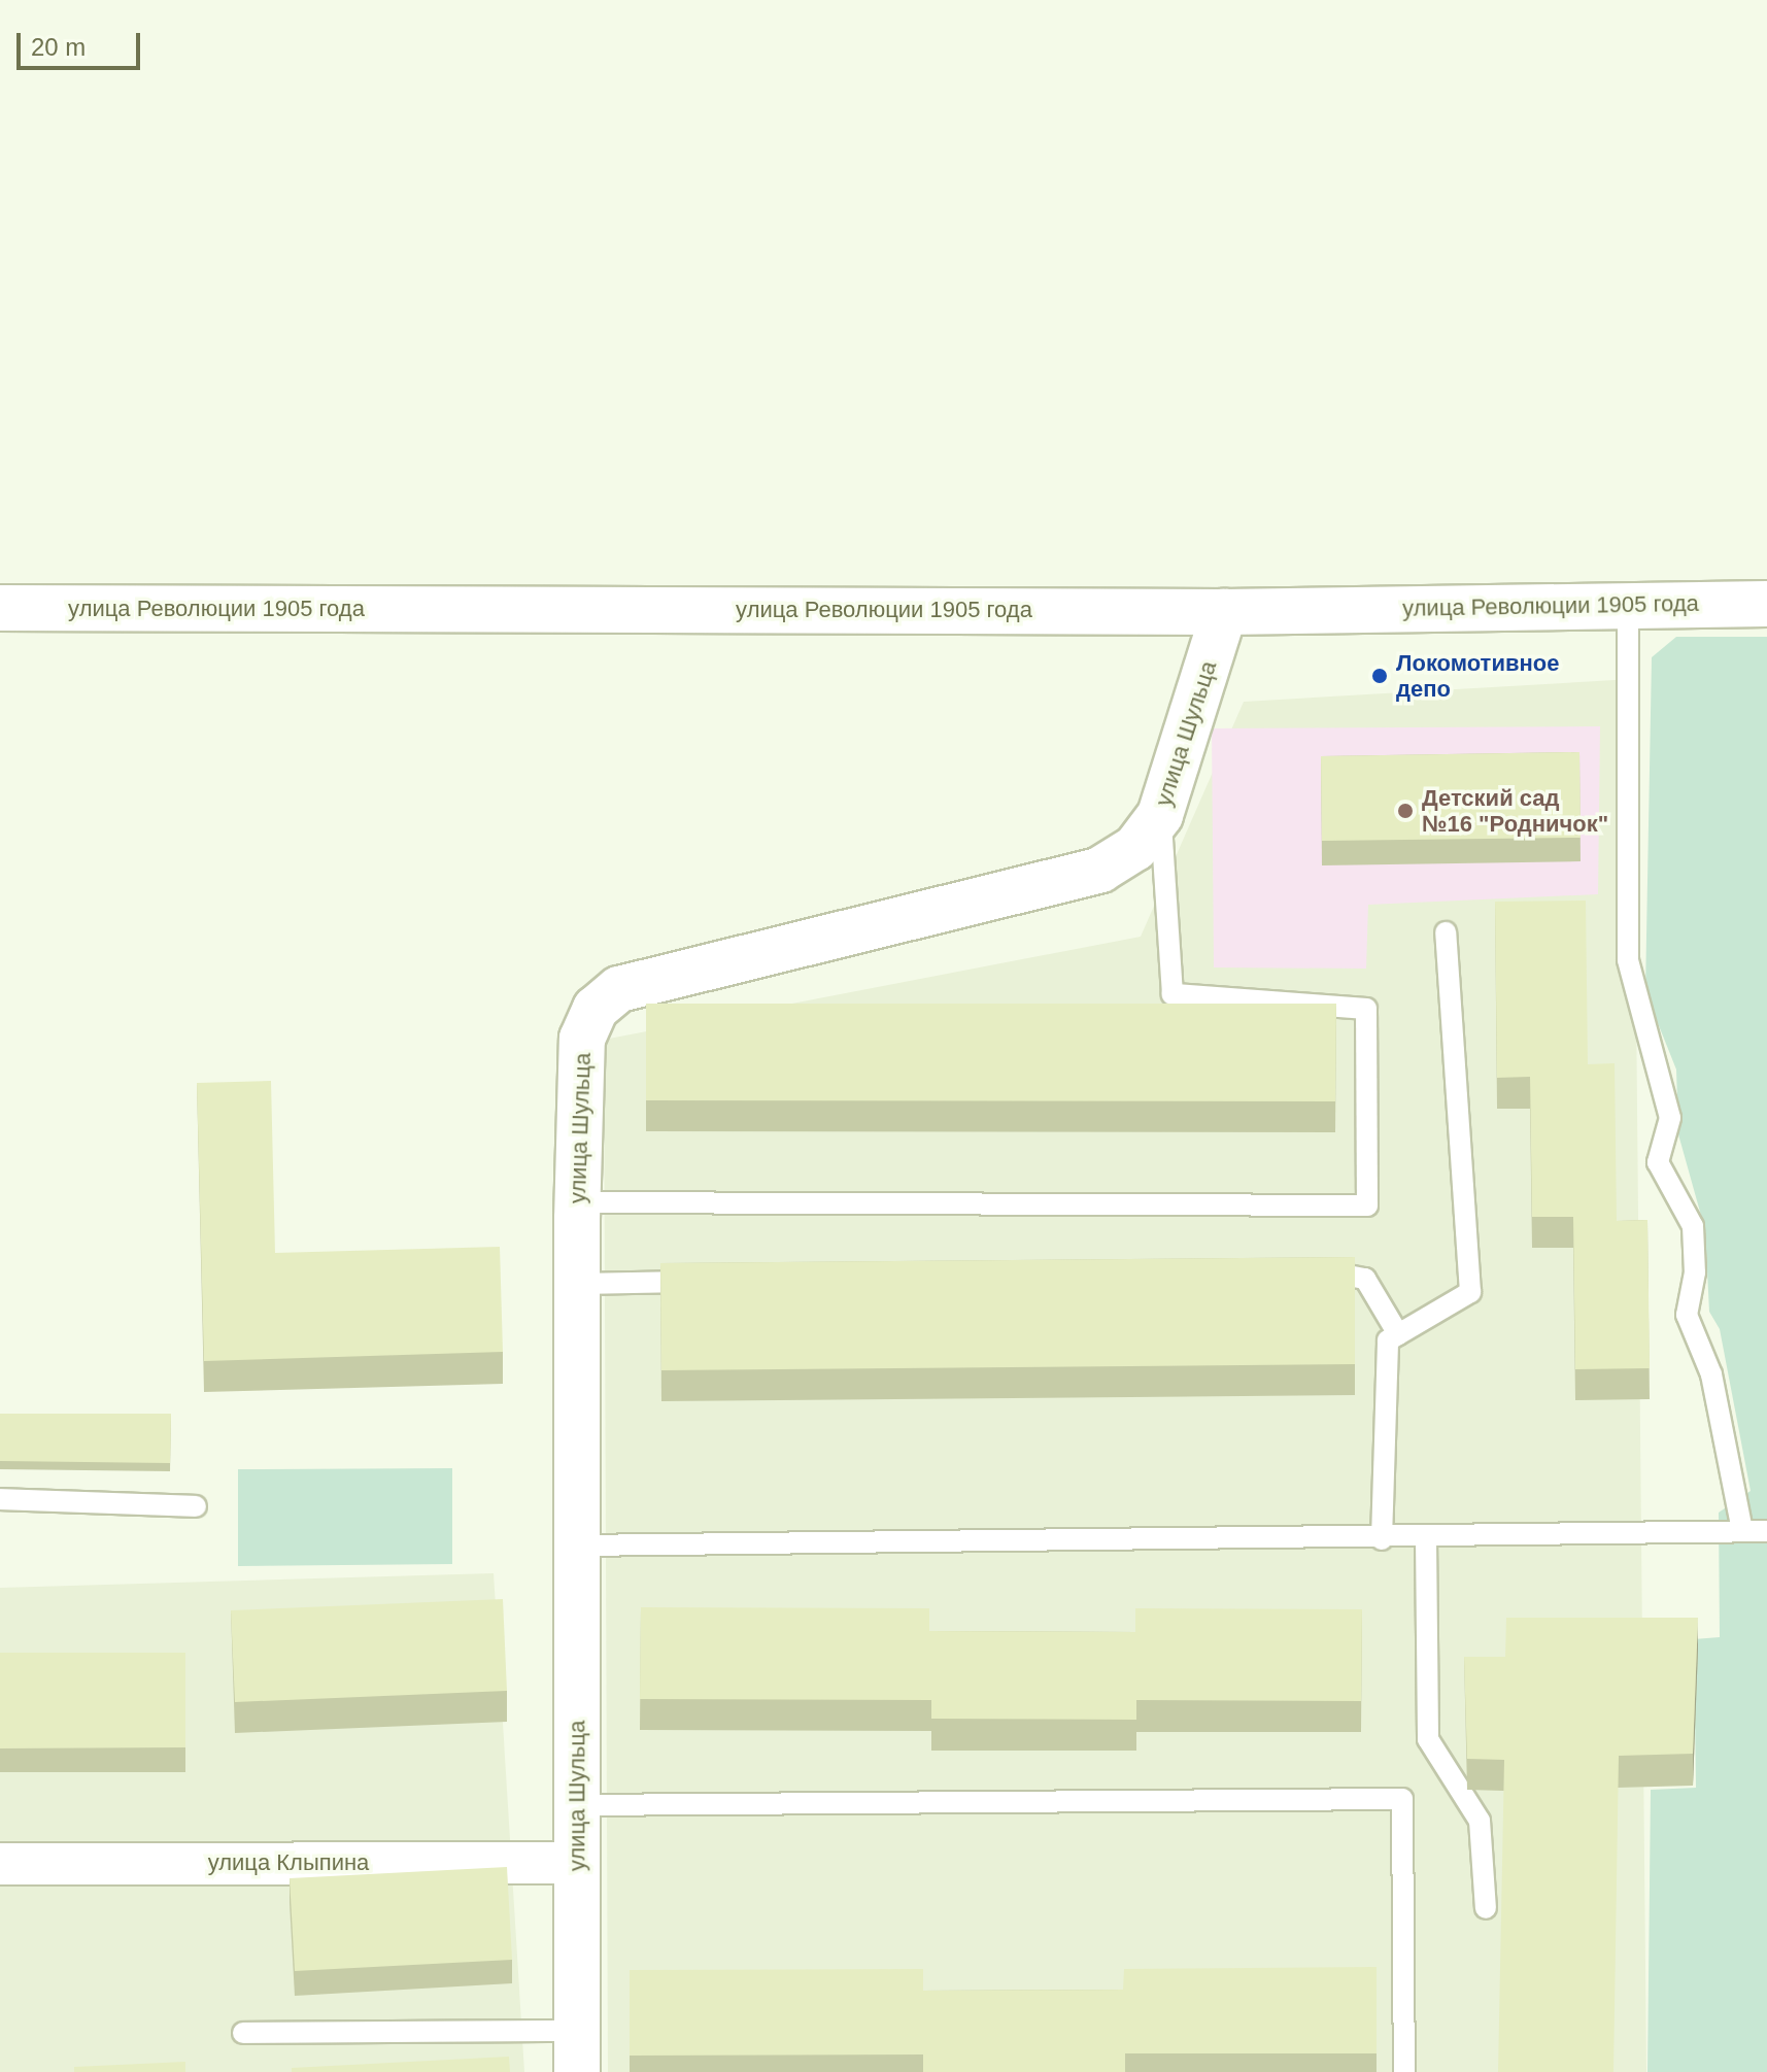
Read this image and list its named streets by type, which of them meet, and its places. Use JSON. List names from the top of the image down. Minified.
{"streets":{"street":["улица Революции 1905 года","улица Шульца","улица Клыпина"]},"crossings":[["улица Революции 1905 года","улица Шульца"],["улица Шульца","улица Клыпина"]],"places":["Локомотивное депо","Детский сад №16 \"Родничок\""],"scale_bar":"20 m"}
